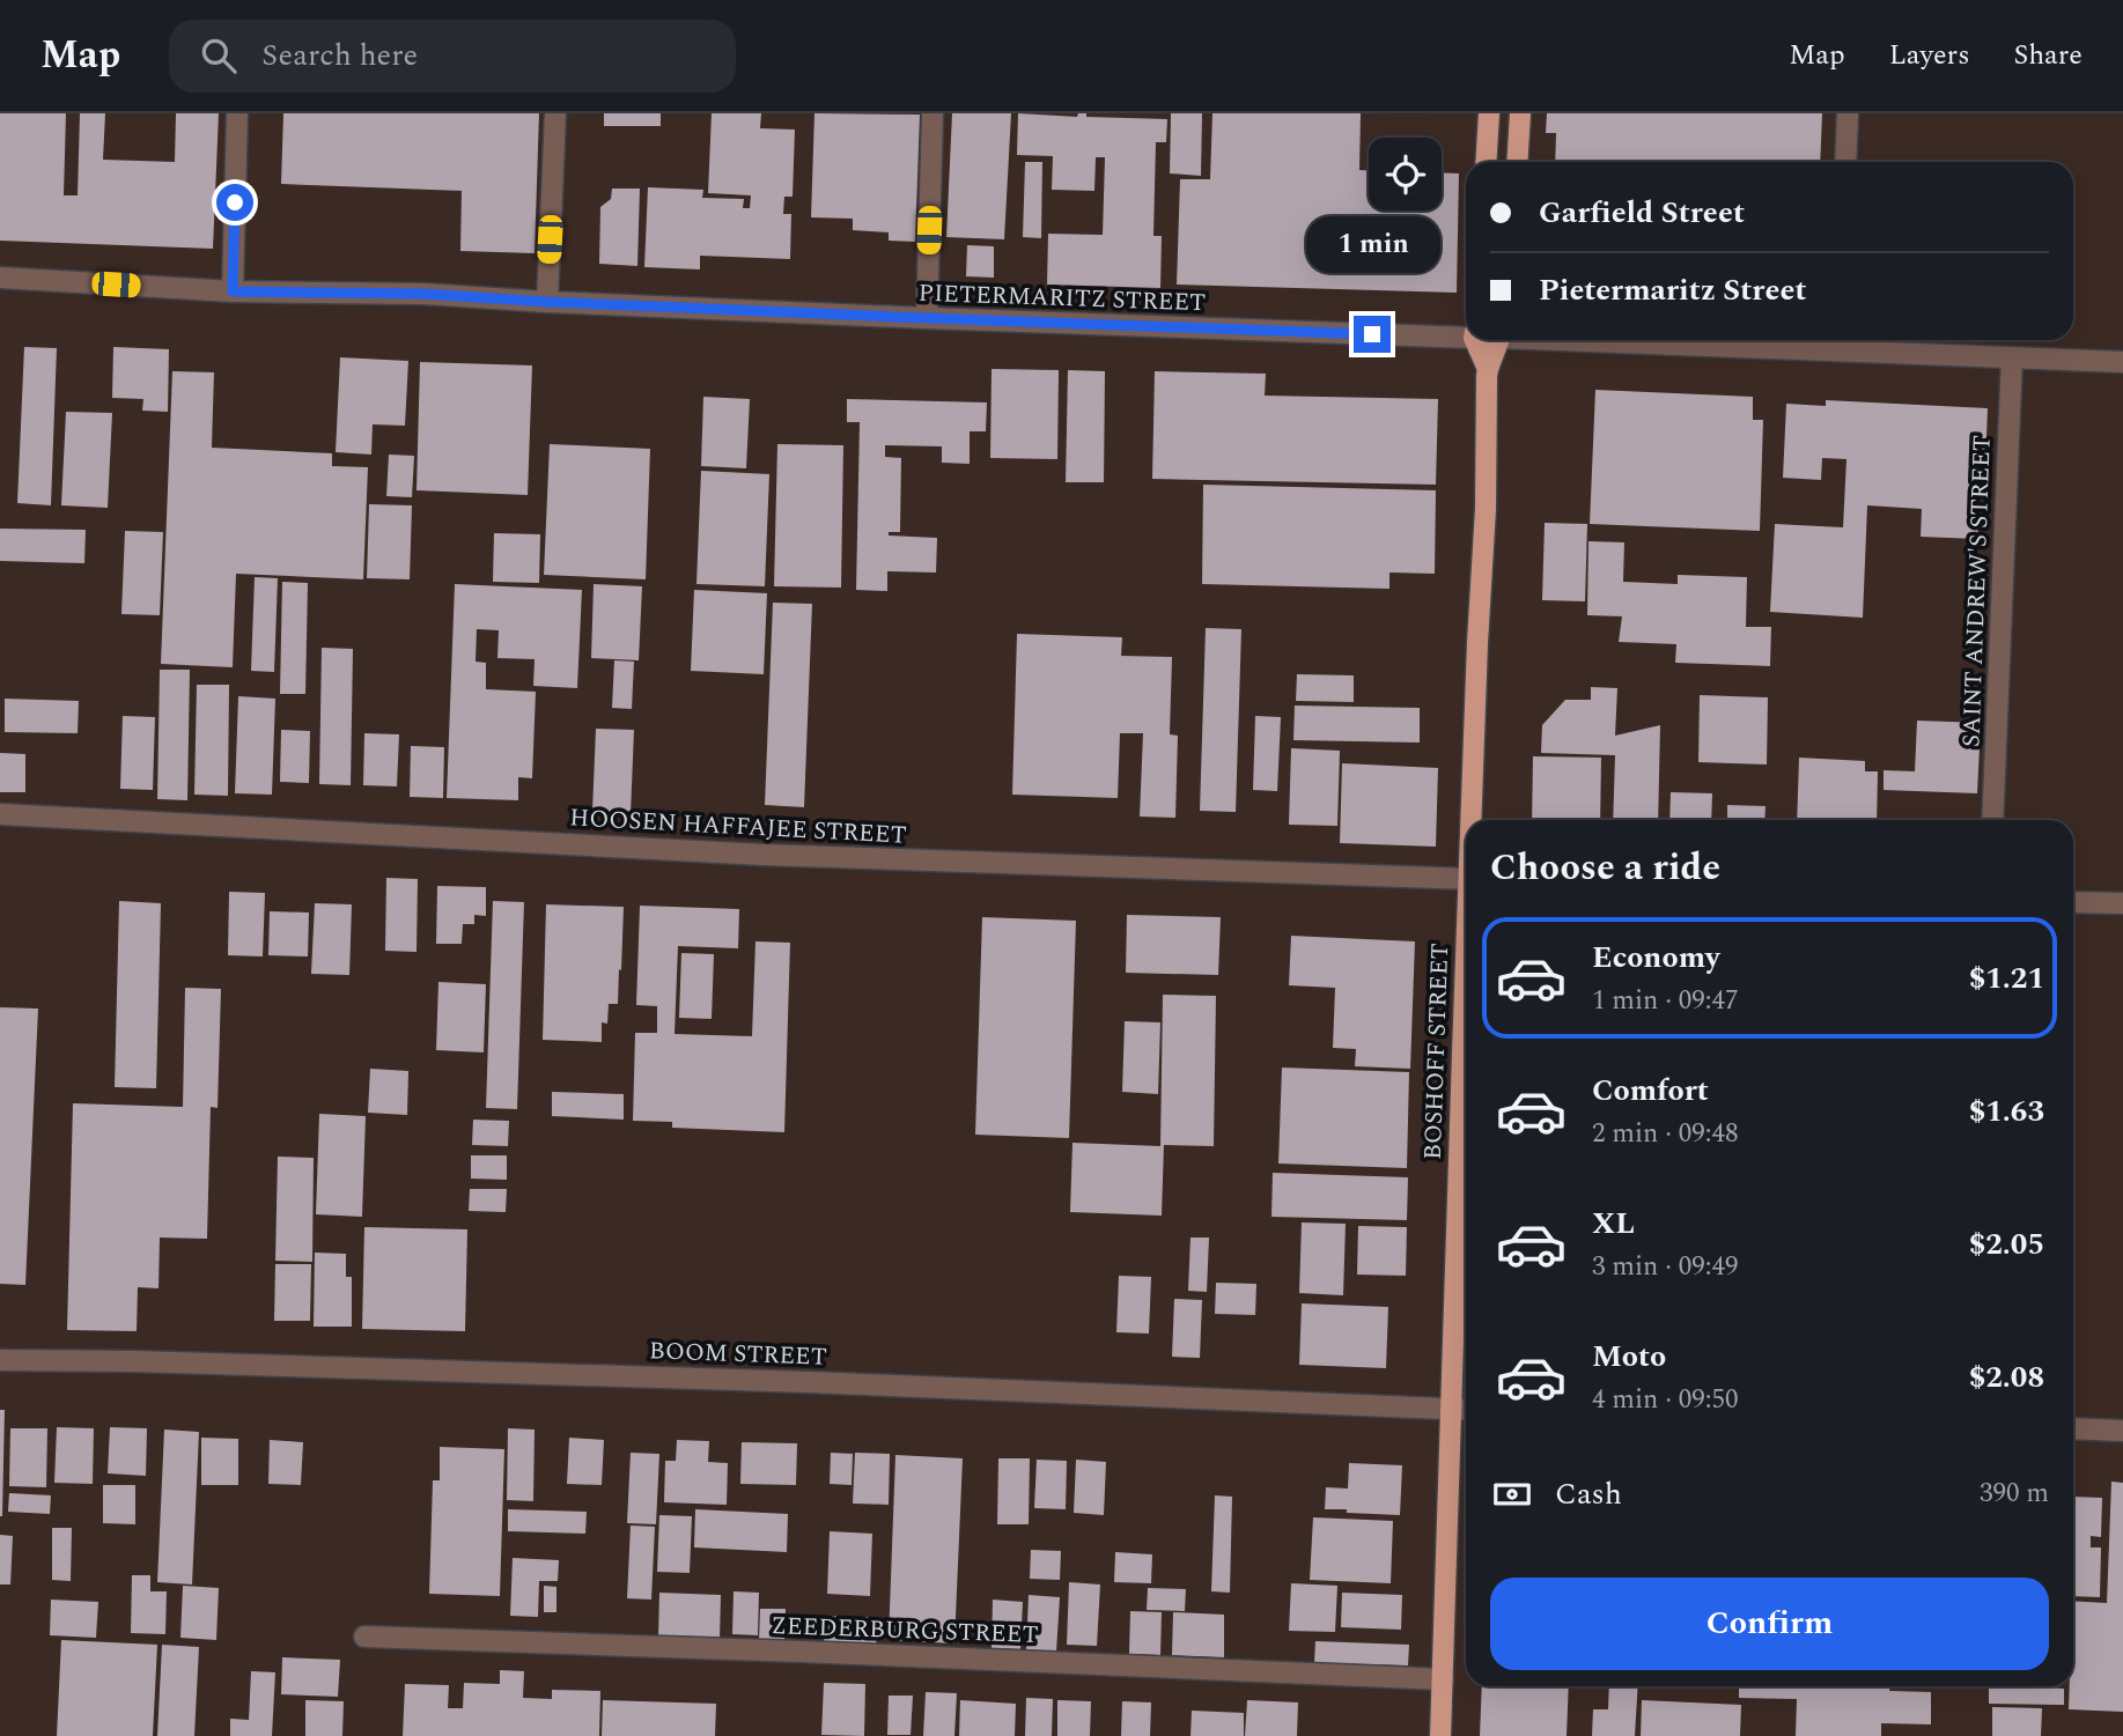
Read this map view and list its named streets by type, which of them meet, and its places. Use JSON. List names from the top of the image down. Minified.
{"streets":{"main road":["BOSHOFF STREET"],"street":["PIETERMARITZ STREET","SAINT ANDREW'S STREET","HOOSEN HAFFAJEE STREET","BOOM STREET","ZEEDERBURG STREET"]},"crossings":[["PIETERMARITZ STREET","SAINT ANDREW'S STREET"],["BOSHOFF STREET","BOOM STREET"],["BOSHOFF STREET","ZEEDERBURG STREET"]],"page":{"header":"Map","search":"Search here","nav":["Map","Layers","Share"],"banner":["Garfield Street","Pietermaritz Street"],"bubble":"1 min","heading":"Choose a ride","list":[{"name":"Economy","note":"1 min · 09:47","value":"$1.21"},{"name":"Comfort","note":"2 min · 09:48","value":"$1.63"},{"name":"XL","note":"3 min · 09:49","value":"$2.05"},{"name":"Moto","note":"4 min · 09:50","value":"$2.08"}],"pay":["Cash","390 m"],"buttons":"Confirm"}}
